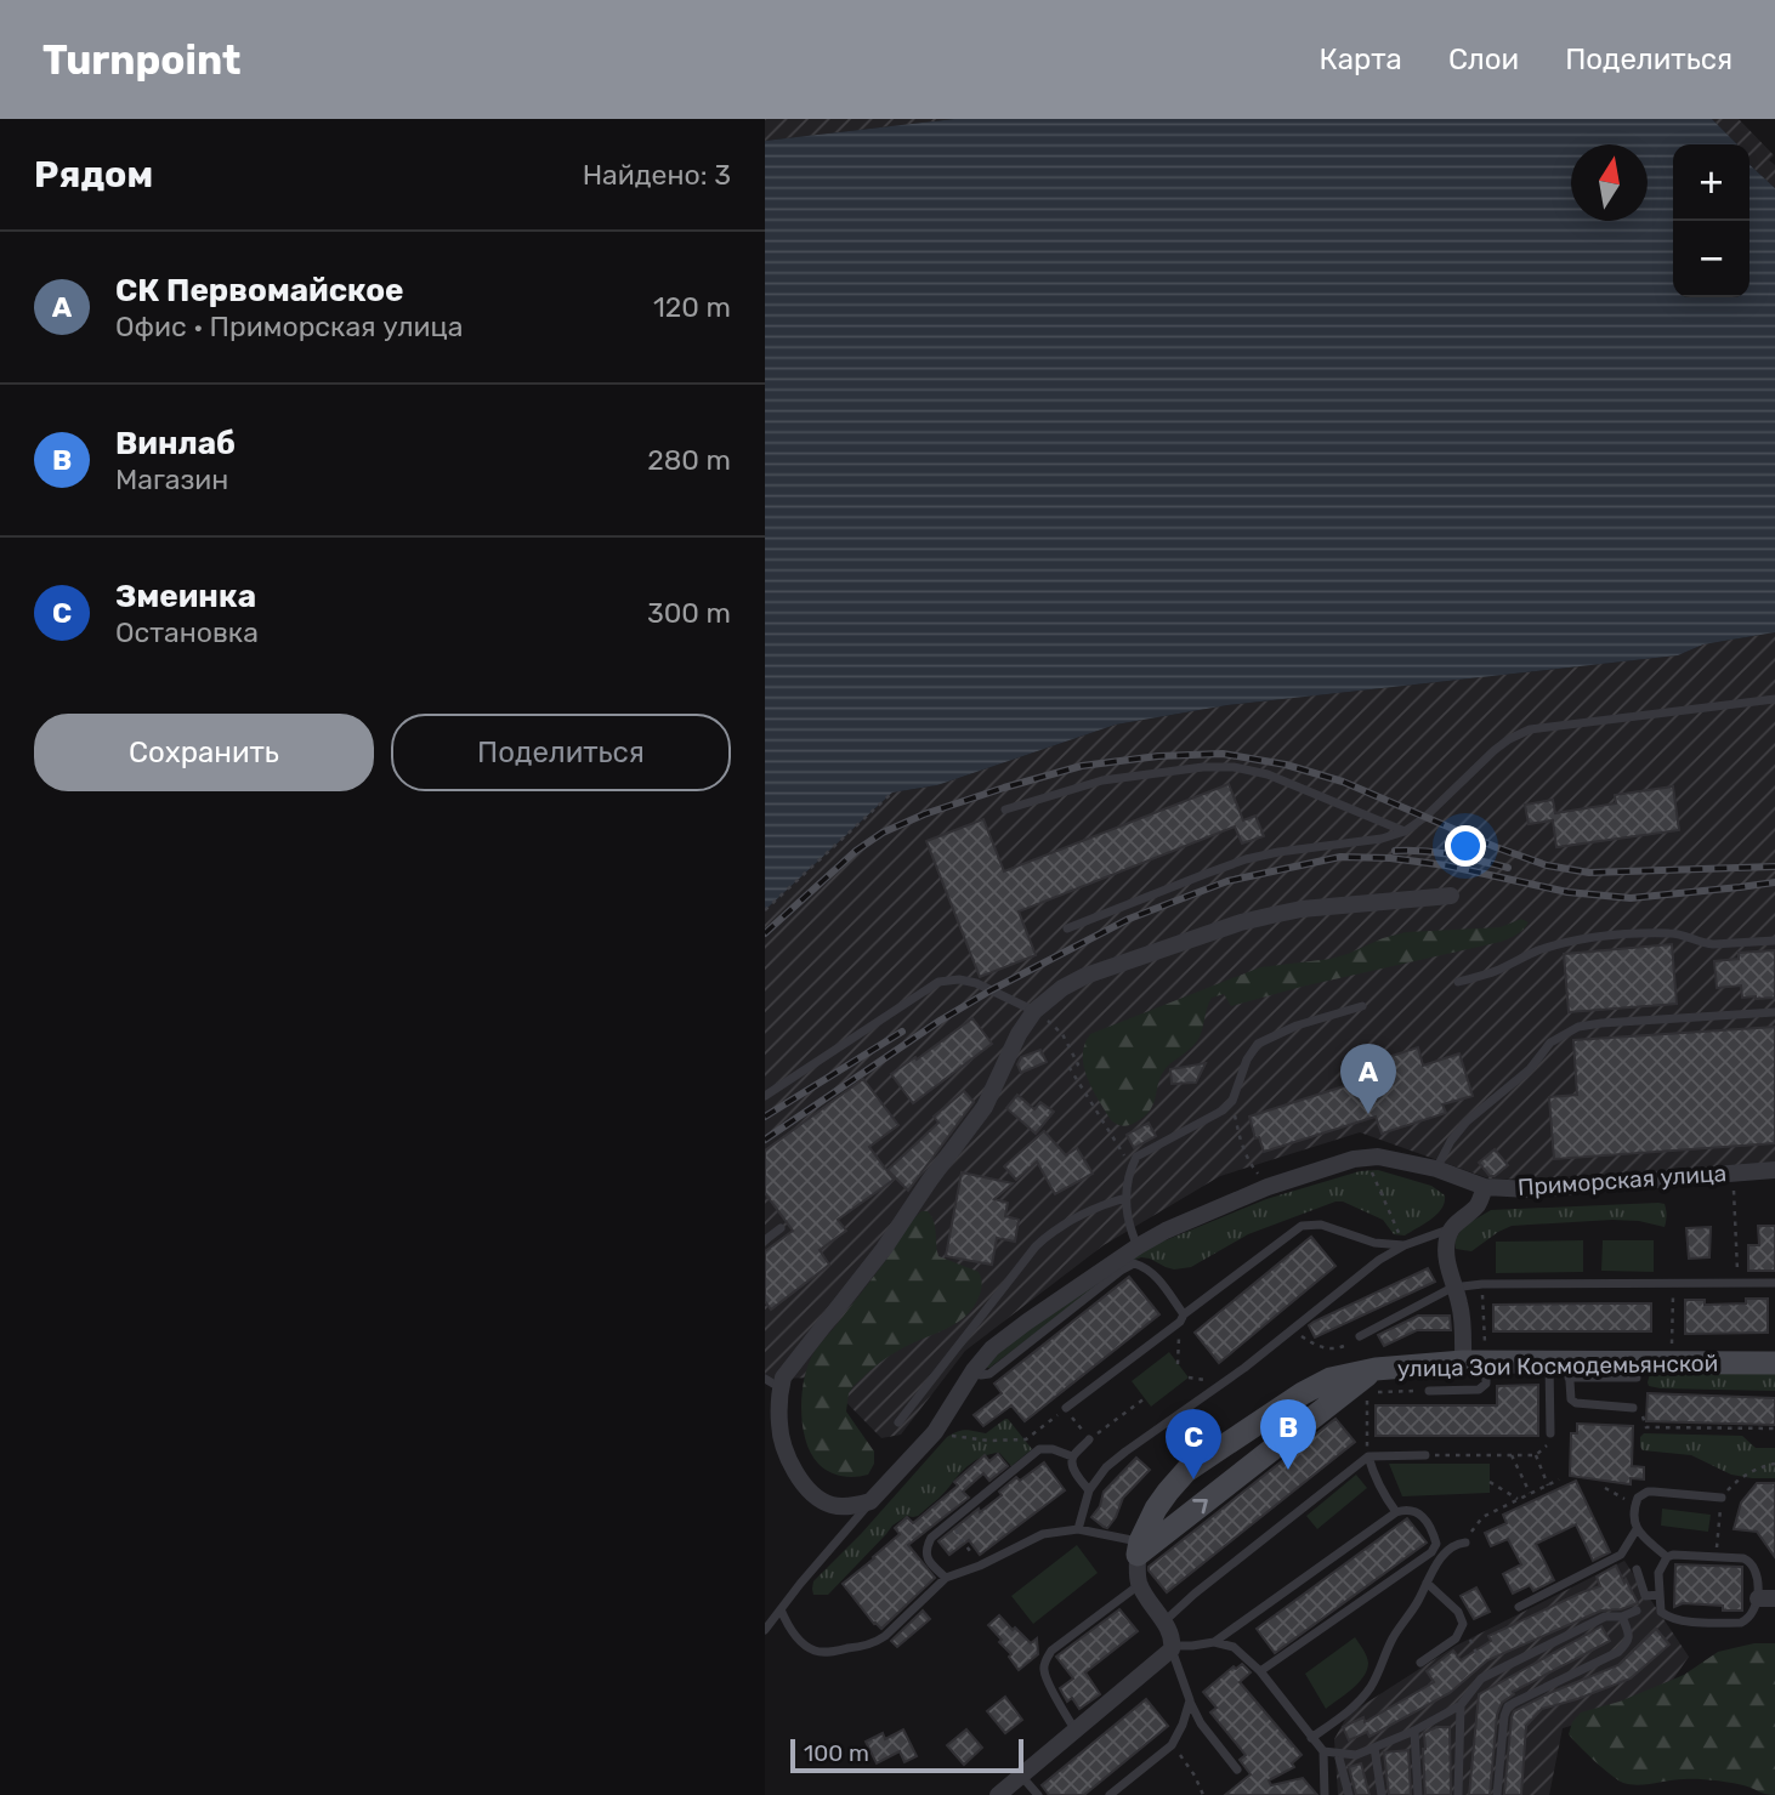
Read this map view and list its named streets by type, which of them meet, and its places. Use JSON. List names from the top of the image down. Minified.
{"streets":{"main road":["улица Зои Космодемьянской"],"street":["Приморская улица"]},"scale_bar":"100 m","north":"top","page":{"header":"Turnpoint","nav":["Карта","Слои","Поделиться"],"heading":["Рядом","Найдено: 3"],"map_buttons":["+","−"],"list":[{"mark":"A","name":"СК Первомайское","note":"Офис · Приморская улица","value":"120 m"},{"mark":"B","name":"Винлаб","note":"Магазин","value":"280 m"},{"mark":"C","name":"Змеинка","note":"Остановка","value":"300 m"}],"buttons":["Сохранить","Поделиться"],"pins":["A","B","C"],"scale":"100 m"}}
